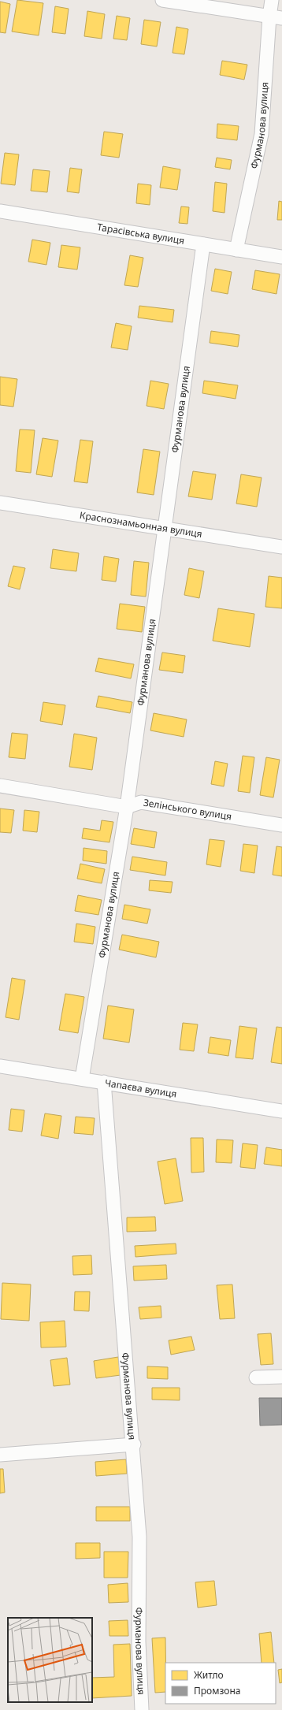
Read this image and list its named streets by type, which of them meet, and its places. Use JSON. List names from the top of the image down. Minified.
{"streets":{"street":["Фурманова вулиця","Тарасівська вулиця","Краснознамьонная вулиця","Зелінського вулиця","Чапаєва вулиця"]},"crossings":[["Фурманова вулиця","Тарасівська вулиця"],["Фурманова вулиця","Краснознамьонная вулиця"],["Фурманова вулиця","Зелінського вулиця"],["Фурманова вулиця","Чапаєва вулиця"]],"legend":["Житло","Промзона"]}
